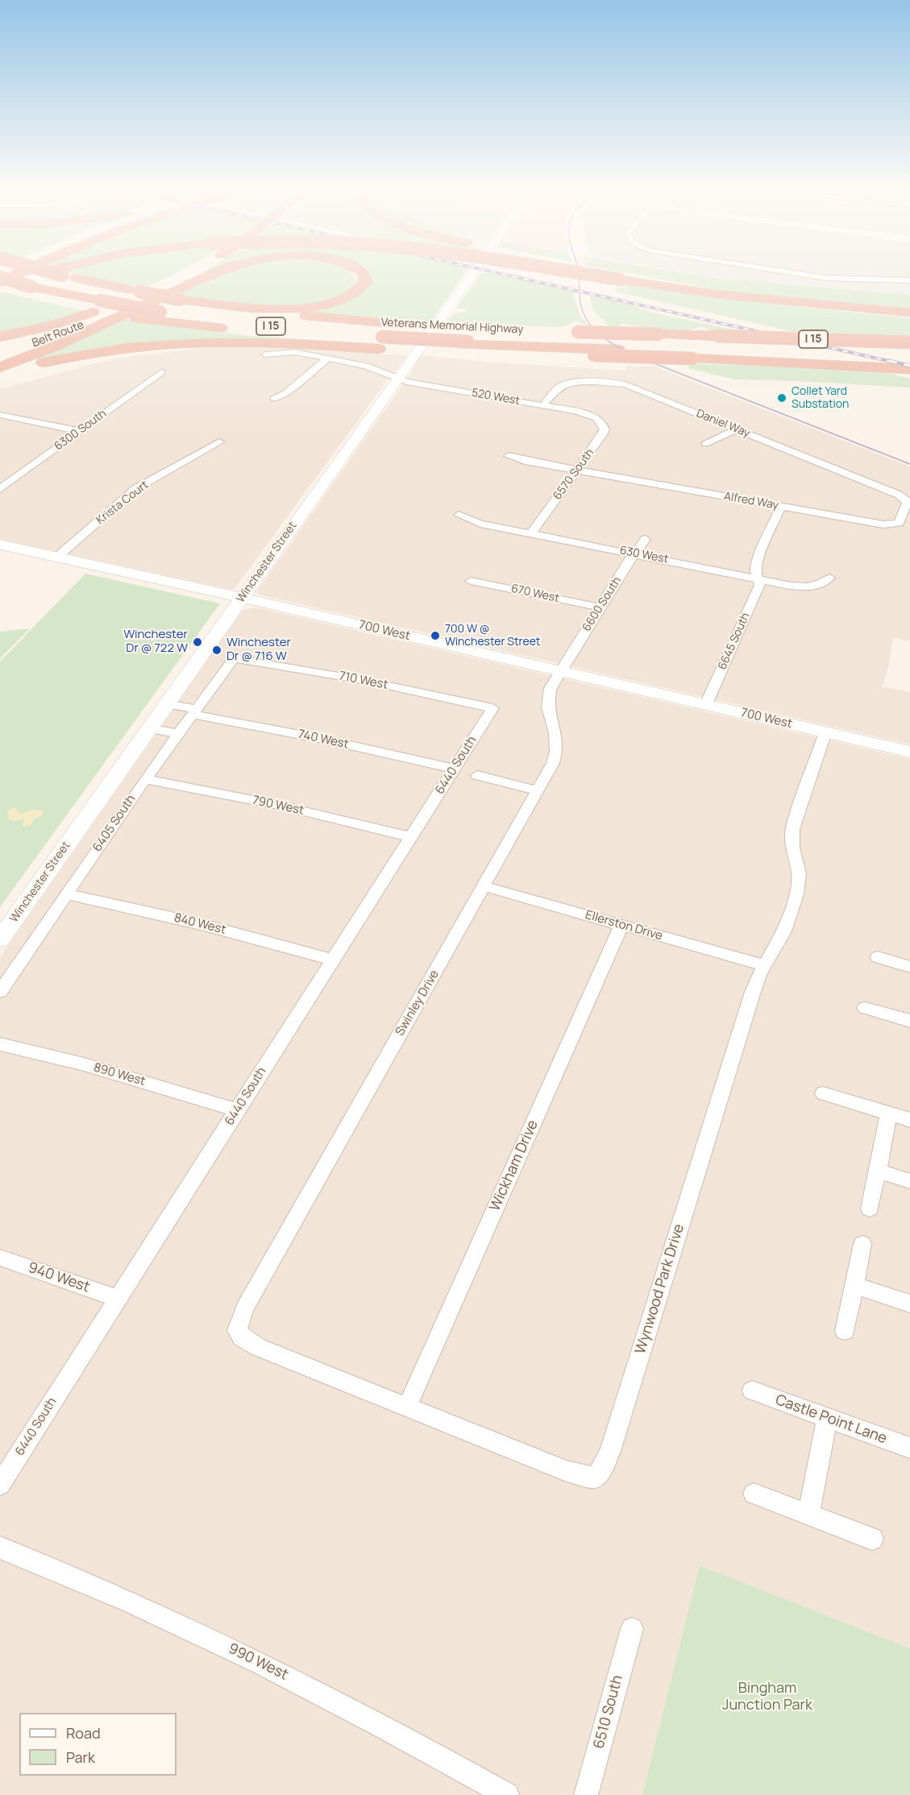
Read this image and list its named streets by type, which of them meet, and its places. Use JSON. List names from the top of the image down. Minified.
{"streets":{"highway":["I 15","Veterans Memorial Highway","Belt Route"],"main road":["Winchester Street","700 West"],"street":["520 West","Daniel Way","6300 South","6570 South","Alfred Way","Krista Court","630 West","670 West","6600 South","6645 South","710 West","740 West","6440 South","790 West","6405 South","840 West","Ellerston Drive","Swinley Drive","890 West","Wickham Drive","940 West","Wynwood Park Drive","Castle Point Lane","990 West","6510 South"]},"crossings":[["520 West","Daniel Way"],["520 West","6570 South"],["520 West","Winchester Street"],["Daniel Way","Alfred Way"],["6570 South","Alfred Way"],["6570 South","630 West"],["Alfred Way","6645 South"],["Krista Court","700 West"],["630 West","6600 South"],["630 West","6645 South"],["Winchester Street","700 West"],["Winchester Street","740 West"],["670 West","6600 South"],["6600 South","700 West"],["6600 South","Swinley Drive"],["700 West","6645 South"],["700 West","Swinley Drive"],["700 West","Wynwood Park Drive"],["710 West","6440 South"],["710 West","6405 South"],["740 West","6440 South"],["740 West","6405 South"],["6440 South","790 West"],["6440 South","840 West"],["6440 South","890 West"],["6440 South","940 West"],["790 West","6405 South"],["6405 South","840 West"],["Ellerston Drive","Swinley Drive"],["Ellerston Drive","Wickham Drive"],["Ellerston Drive","Wynwood Park Drive"],["Swinley Drive","Wynwood Park Drive"],["Wickham Drive","Wynwood Park Drive"]],"parks":["Bingham Junction Park"],"places":["Collet Yard Substation","700 W @ Winchester Street","Winchester Dr @ 722 W","Winchester Dr @ 716 W"],"legend":["Road","Park"]}
